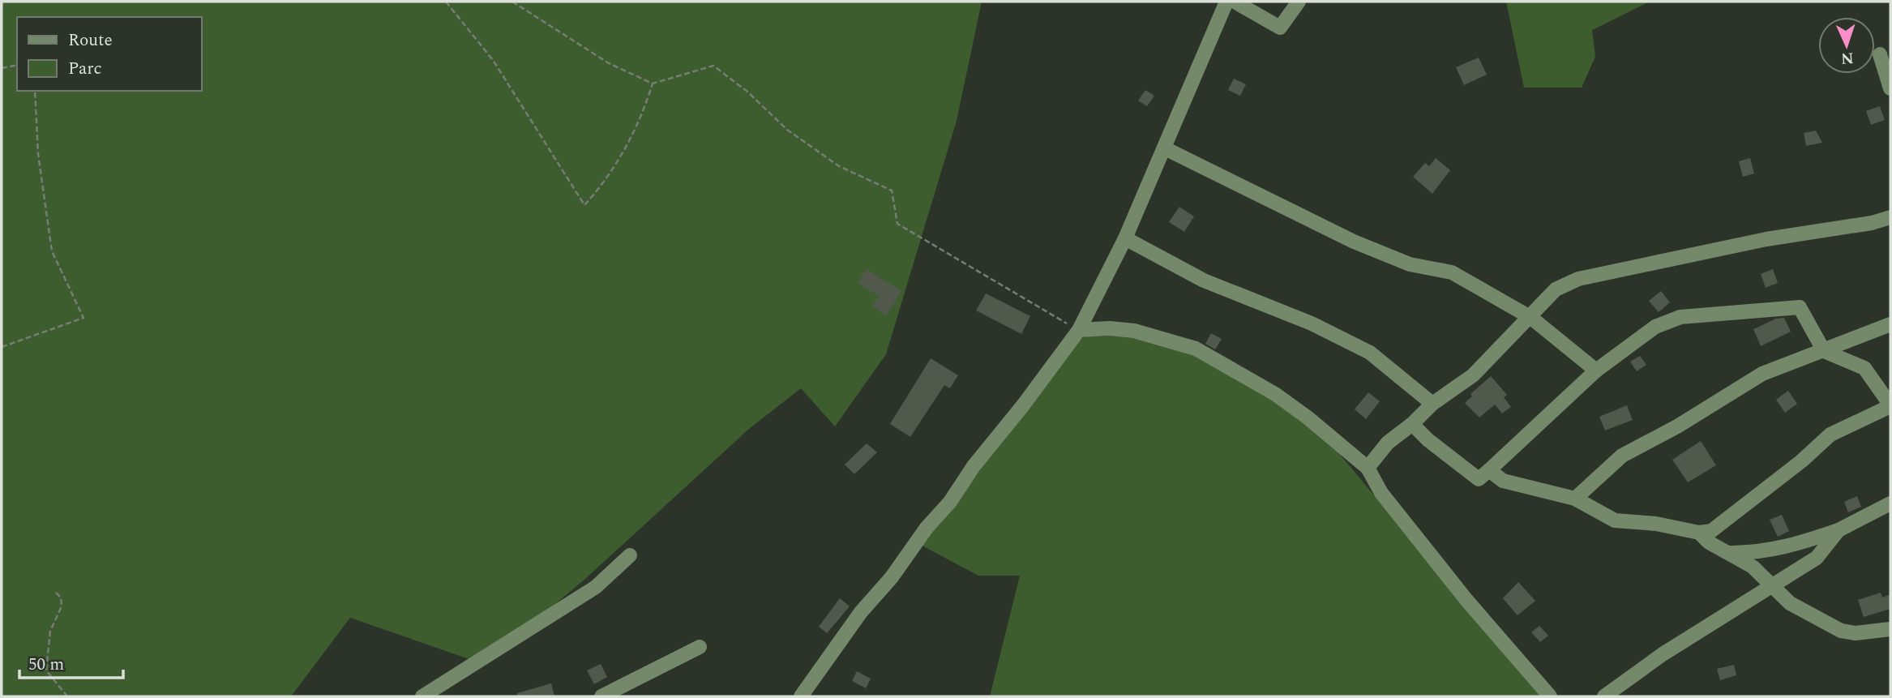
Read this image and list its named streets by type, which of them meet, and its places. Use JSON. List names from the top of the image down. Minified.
{"legend":["Route","Parc"],"scale_bar":"50 m","north":"bottom"}
